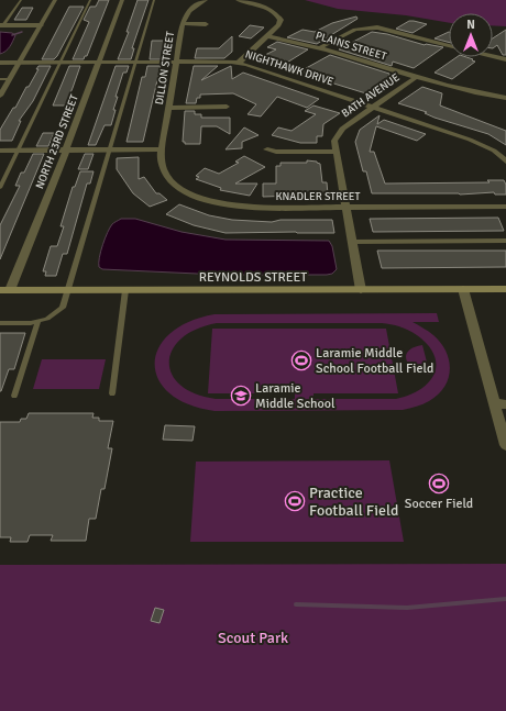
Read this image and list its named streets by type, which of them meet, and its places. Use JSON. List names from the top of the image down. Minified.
{"streets":{"main road":["REYNOLDS STREET"],"street":["PLAINS STREET","DILLON STREET","NIGHTHAWK DRIVE","BATH AVENUE","NORTH 23RD STREET","KNADLER STREET"]},"crossings":[["PLAINS STREET","BATH AVENUE"],["DILLON STREET","NIGHTHAWK DRIVE"],["DILLON STREET","KNADLER STREET"],["NIGHTHAWK DRIVE","BATH AVENUE"],["NIGHTHAWK DRIVE","NORTH 23RD STREET"],["BATH AVENUE","KNADLER STREET"],["BATH AVENUE","REYNOLDS STREET"],["NORTH 23RD STREET","REYNOLDS STREET"]],"parks":["Scout Park"],"places":{"sports":["Laramie Middle School Football Field","Soccer Field","Practice Football Field"],"school or university":["Laramie Middle School"]},"north":"top"}
